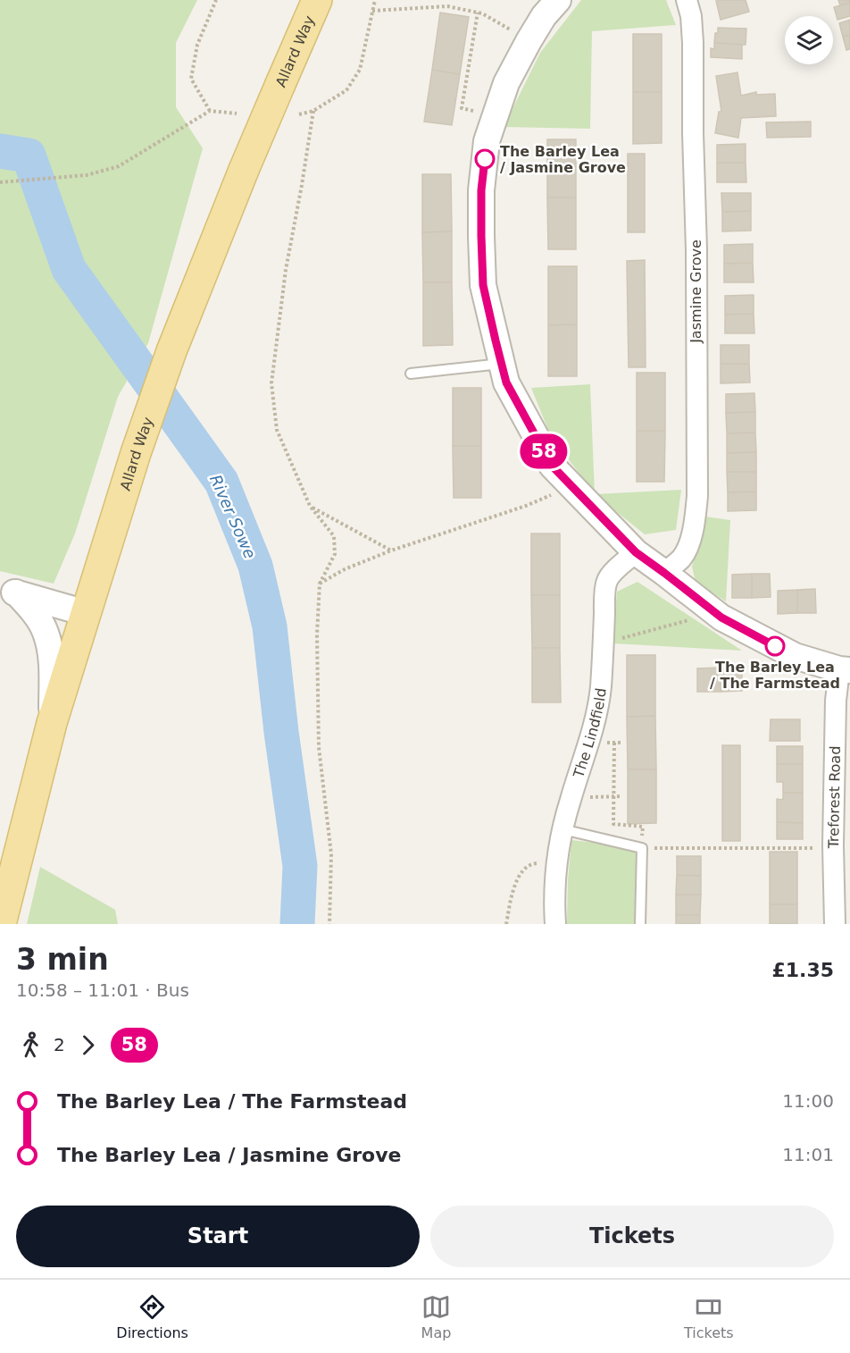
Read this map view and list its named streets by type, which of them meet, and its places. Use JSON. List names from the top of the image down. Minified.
{"streets":{"main road":["Allard Way"],"street":["Jasmine Grove","The Lindfield","Treforest Road"]},"water":["River Sowe"],"places":["The Barley Lea / Jasmine Grove","The Barley Lea / The Farmstead"],"lines":["bus line 58"],"page":{"on_map":"58","heading":["3 min","10:58 – 11:01 · Bus","£1.35"],"legs":["2","58"],"list":[{"name":"The Barley Lea / The Farmstead","value":"11:00"},{"name":"The Barley Lea / Jasmine Grove","value":"11:01"}],"buttons":["Start","Tickets"],"tabs":["Directions","Map","Tickets"]}}
